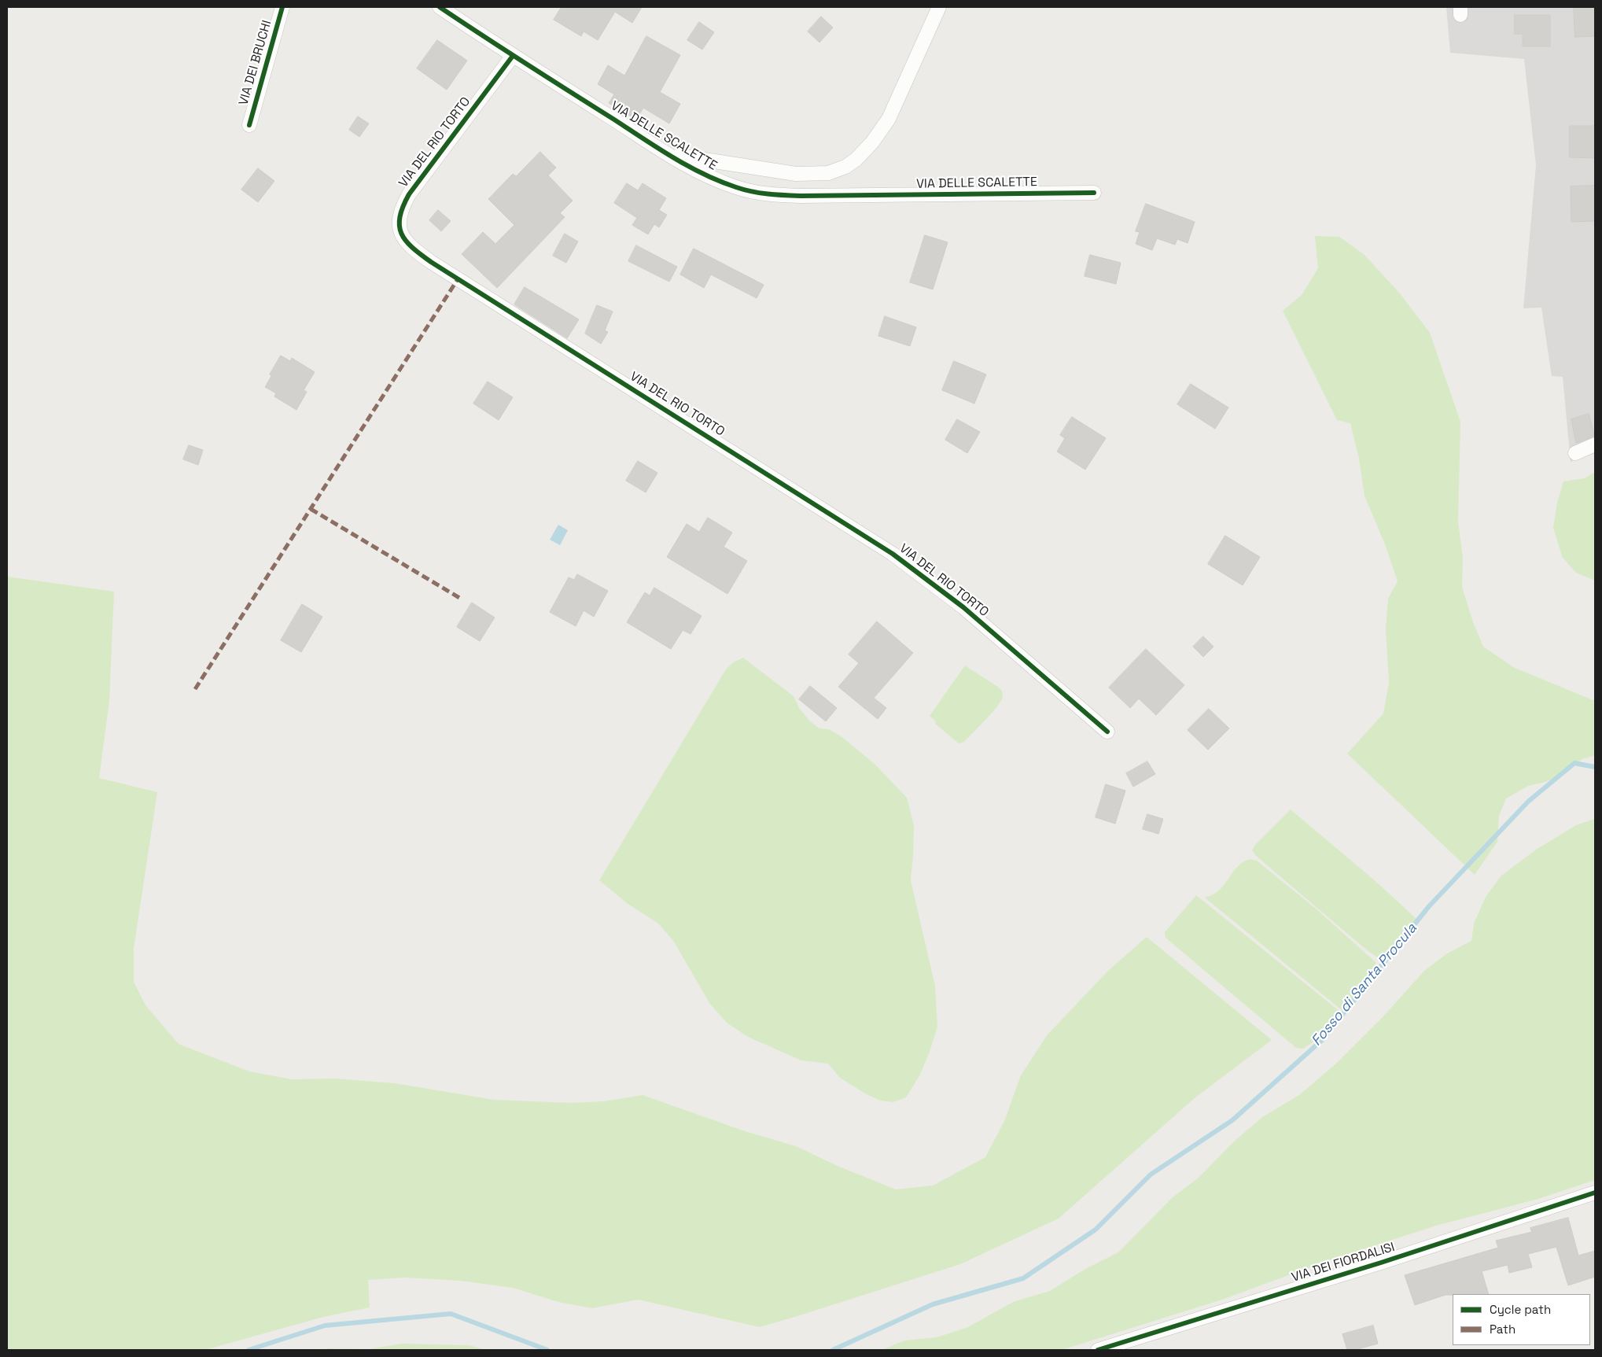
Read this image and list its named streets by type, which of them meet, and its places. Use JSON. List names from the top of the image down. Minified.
{"streets":{"street":["VIA DEI BRUCHI","VIA DELLE SCALETTE","VIA DEL RIO TORTO","VIA DEI FIORDALISI"]},"crossings":[["VIA DELLE SCALETTE","VIA DEL RIO TORTO"]],"water":["Fosso di Santa Procula"],"legend":["Cycle path","Path"]}
